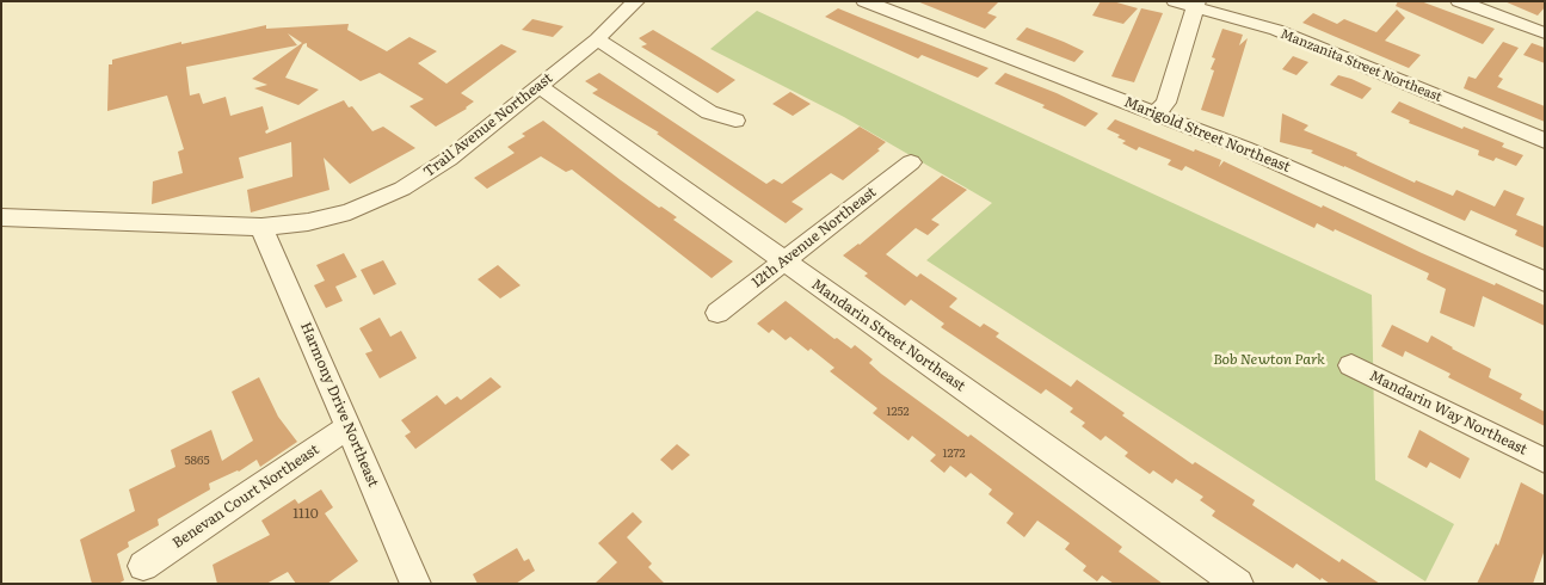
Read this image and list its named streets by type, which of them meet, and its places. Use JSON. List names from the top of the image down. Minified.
{"streets":{"street":["Manzanita Street Northeast","Trail Avenue Northeast","Marigold Street Northeast","12th Avenue Northeast","Mandarin Street Northeast","Harmony Drive Northeast","Mandarin Way Northeast","Benevan Court Northeast"]},"crossings":[["Trail Avenue Northeast","Mandarin Street Northeast"],["Trail Avenue Northeast","Harmony Drive Northeast"],["12th Avenue Northeast","Mandarin Street Northeast"],["Harmony Drive Northeast","Benevan Court Northeast"]],"parks":["Bob Newton Park"],"house_numbers":["1252","1272","5865","1110"]}
